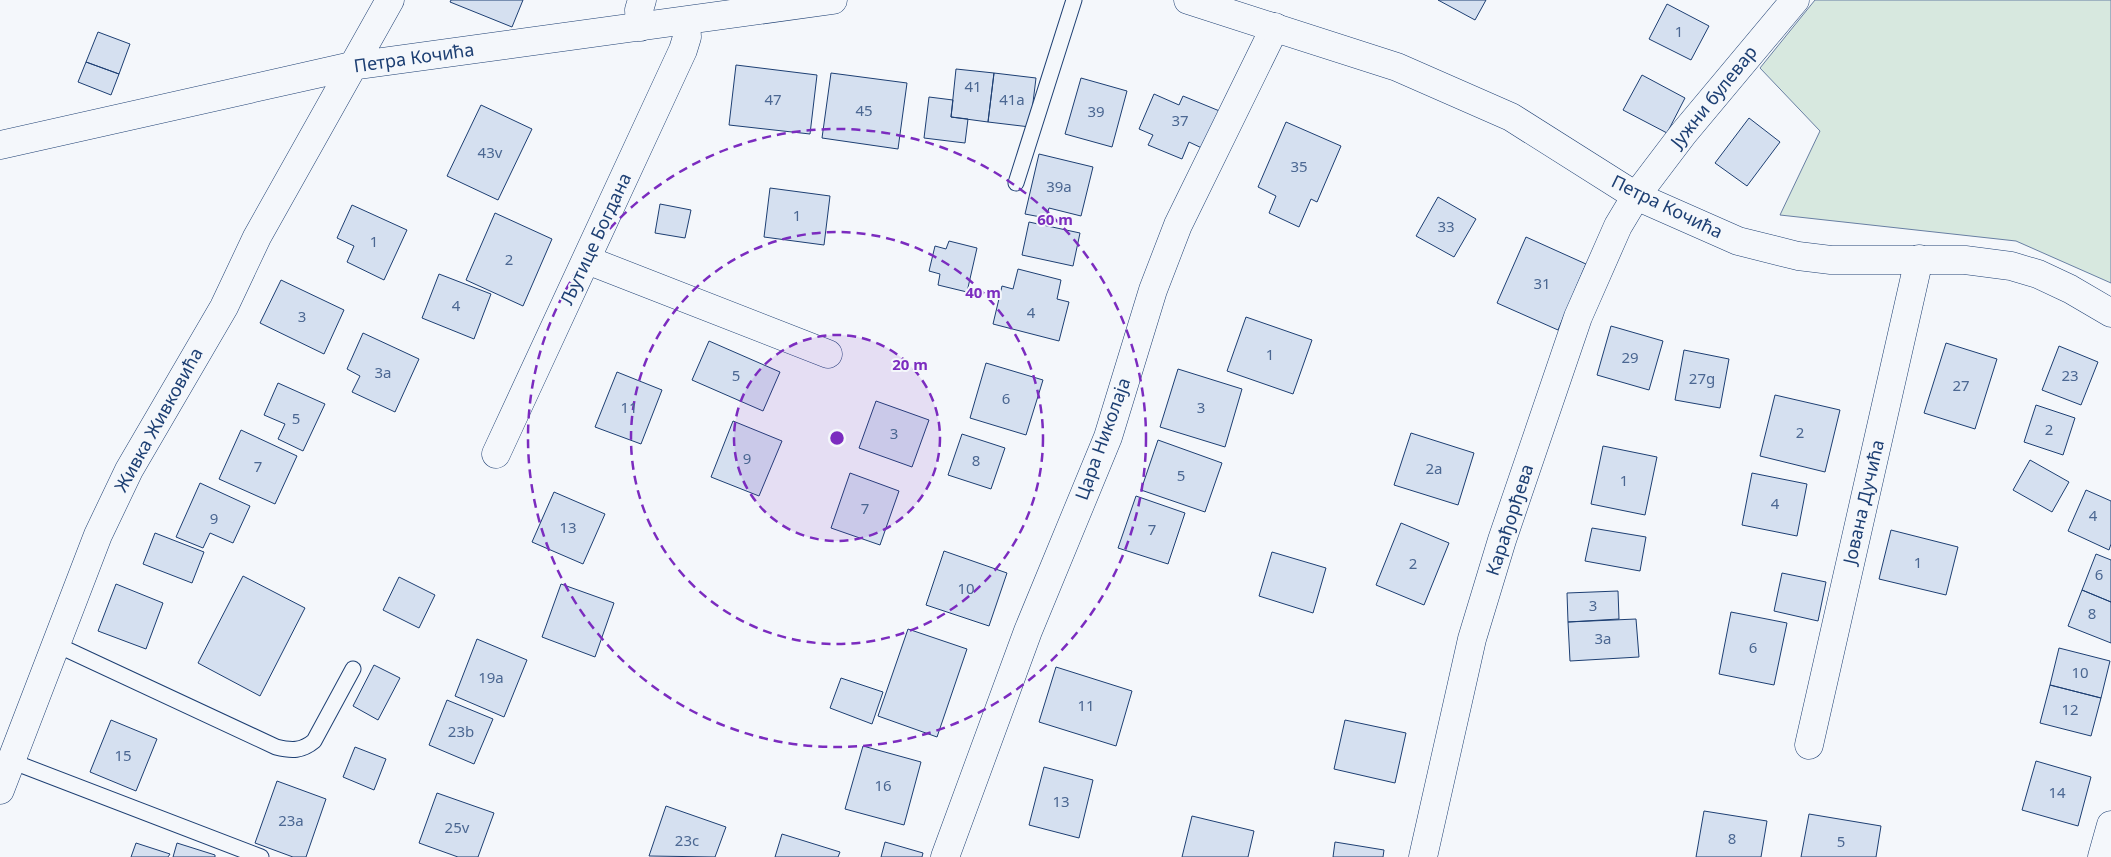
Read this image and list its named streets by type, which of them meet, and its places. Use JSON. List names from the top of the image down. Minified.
{"streets":{"street":["Петра Кочића","Јужни булевар","Љутице Богдана","Живка Живковића","Цара Николаја","Јована Дучића","Карађорђева"]},"crossings":[["Петра Кочића","Јужни булевар"],["Петра Кочића","Љутице Богдана"],["Петра Кочића","Живка Живковића"],["Петра Кочића","Цара Николаја"],["Петра Кочића","Јована Дучића"],["Петра Кочића","Карађорђева"],["Јужни булевар","Карађорђева"]],"house_numbers":["1","41","47","41a","45","39","37","43v","35","39a","1","33","1","2","31","4","4","3","1","29","3a","5","23","27g","27","6","11","3","5","2","2","3","9","8","7","2a","5","1","4","7","4","9","13","7","1","2","6","10","3","8","3a","6","10","19a","11","12","23b","15","16","14","13","23a","25v","8","23c","5"],"rings":["60 m","40 m","20 m"]}
